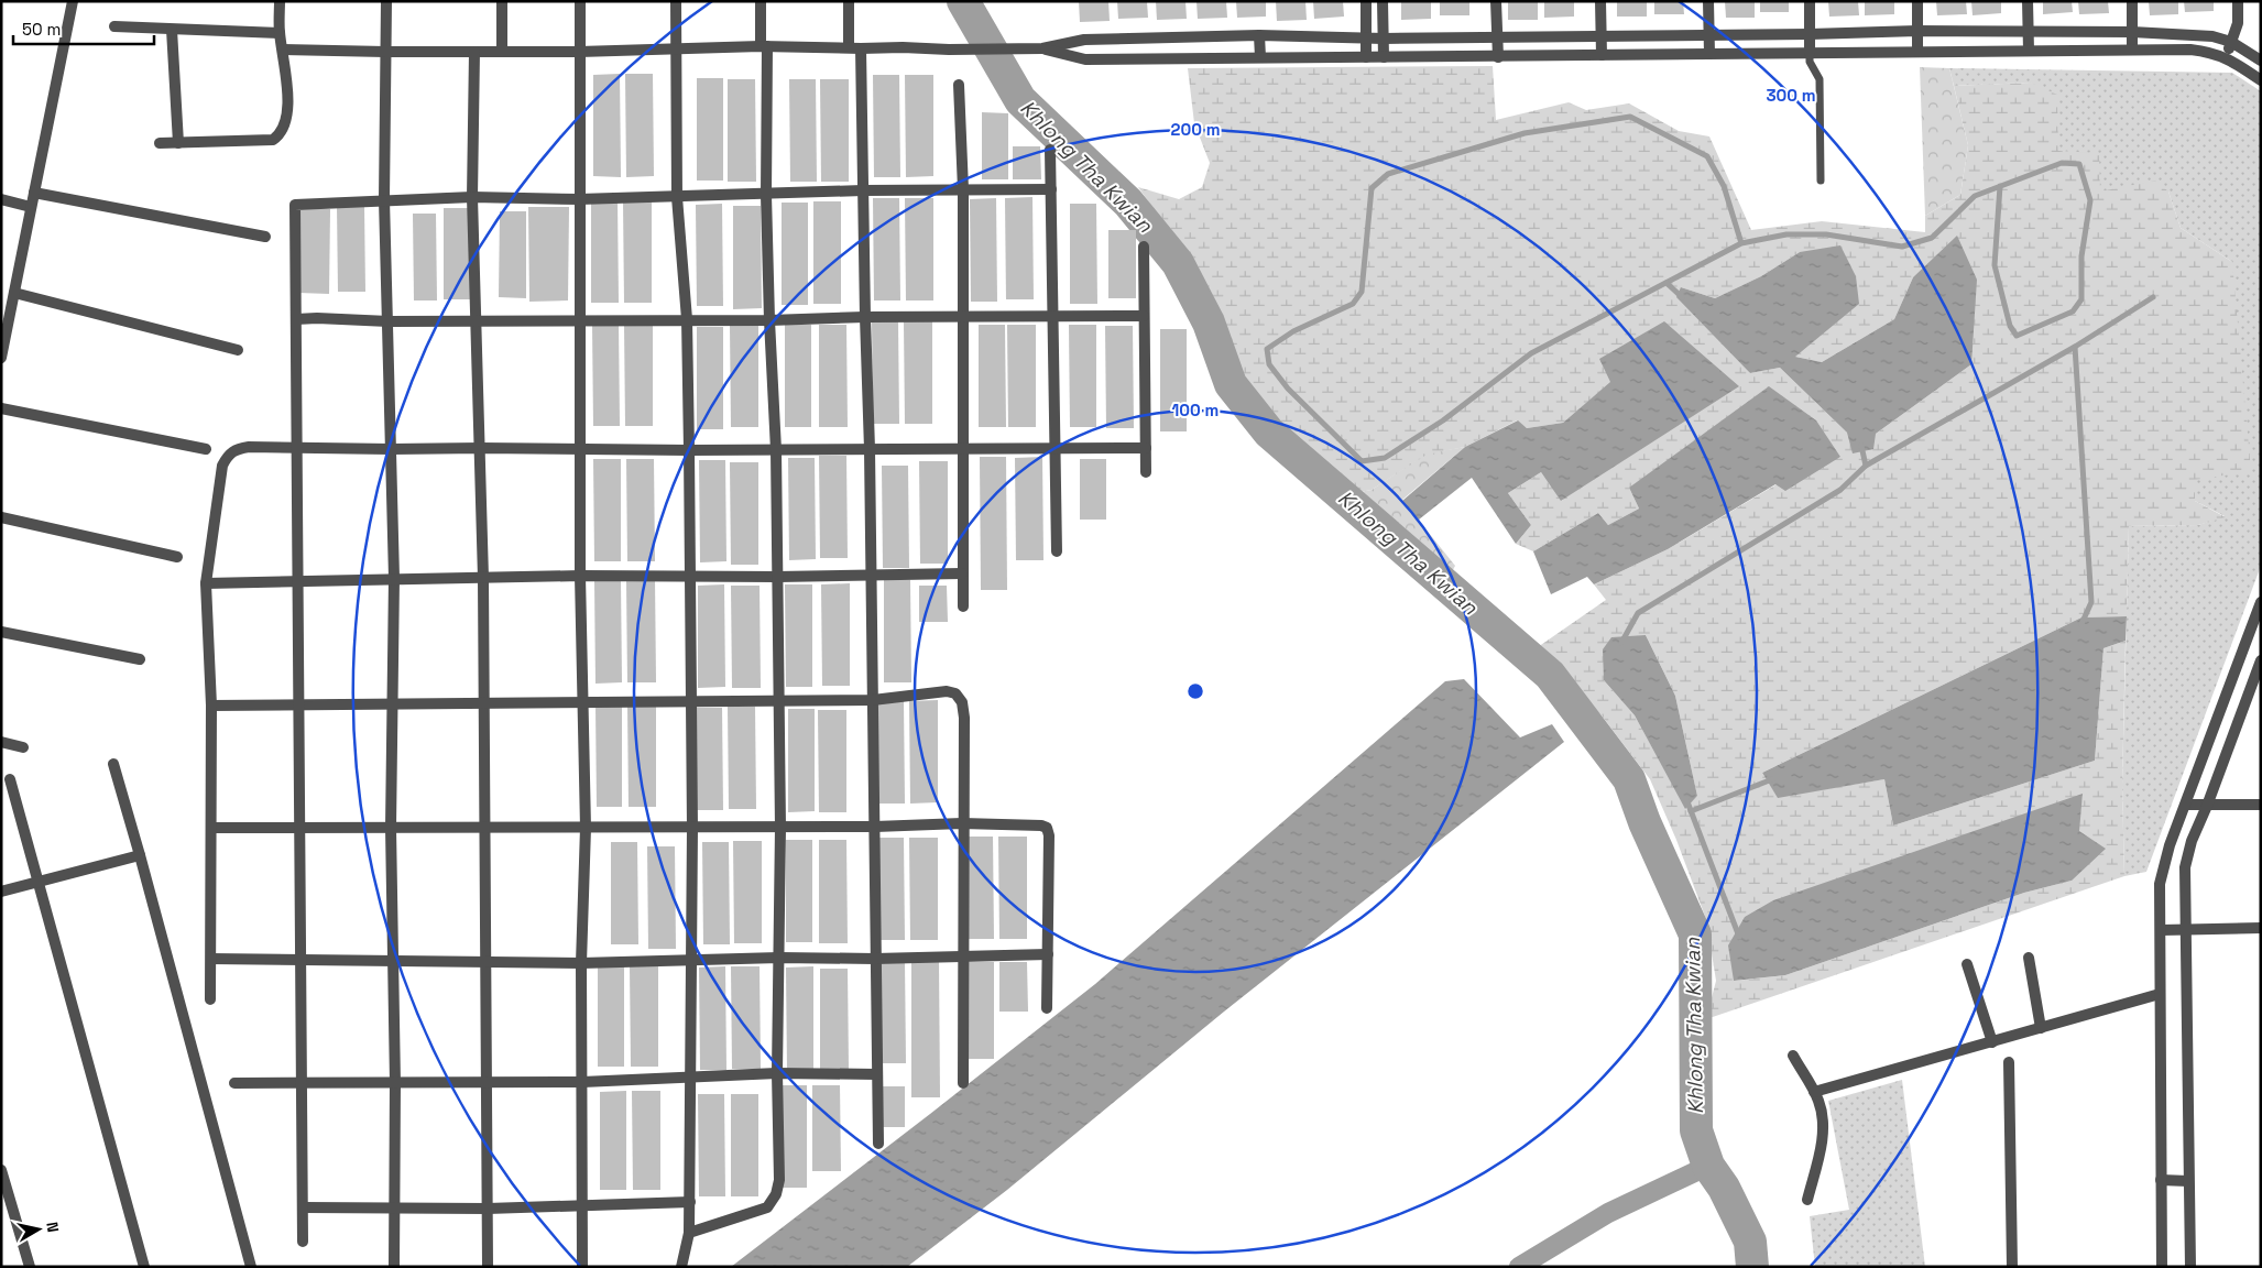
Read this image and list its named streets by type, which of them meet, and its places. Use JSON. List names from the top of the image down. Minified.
{"water":["Khlong Tha Kwian"],"scale_bar":"50 m","north":"right","rings":["300 m","200 m","100 m"]}
